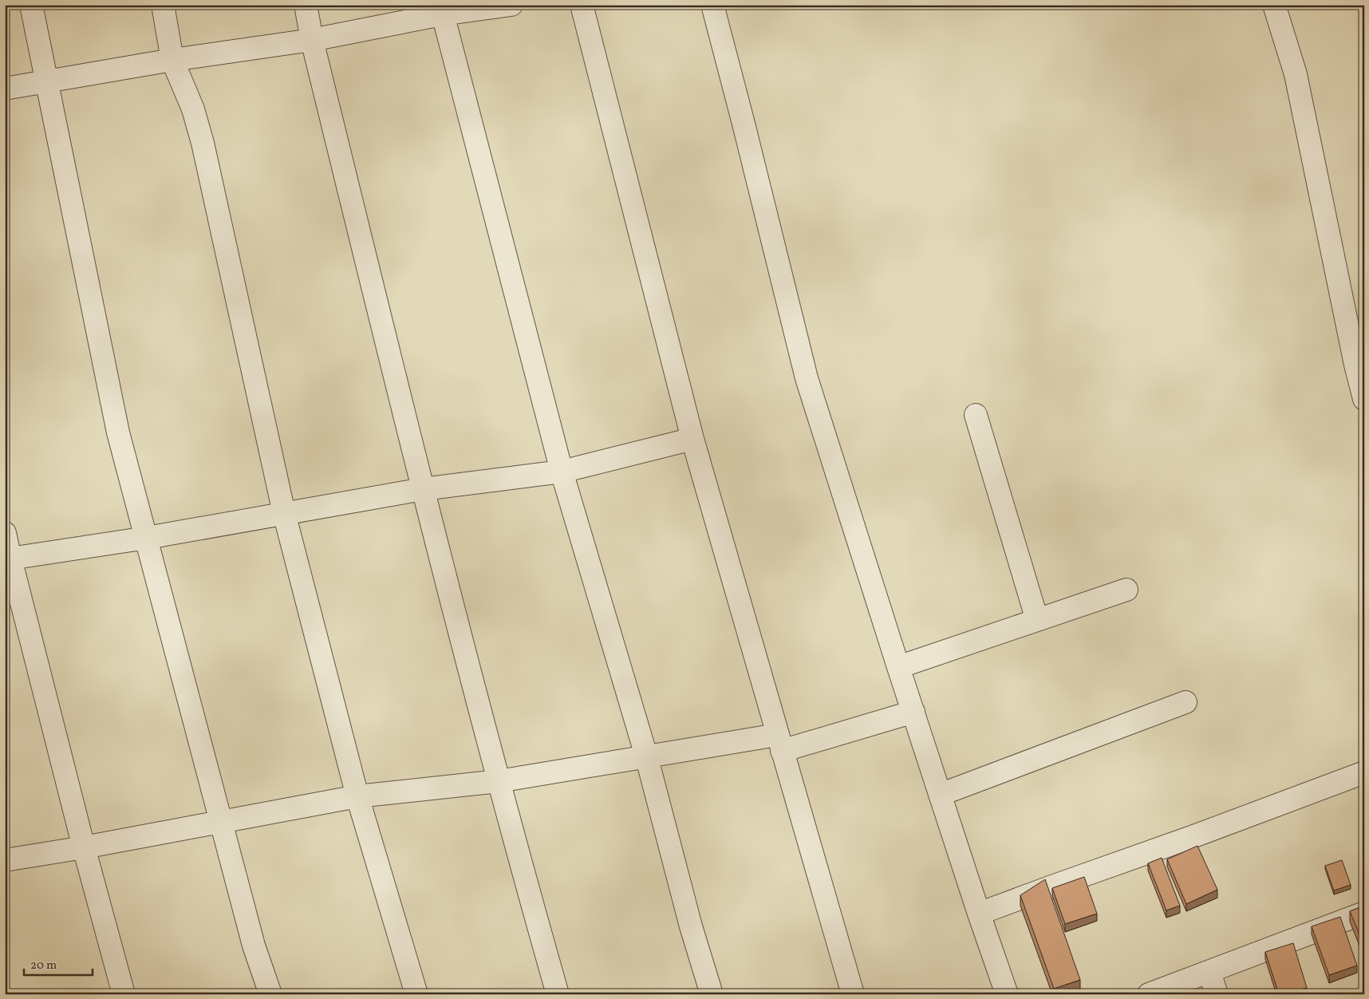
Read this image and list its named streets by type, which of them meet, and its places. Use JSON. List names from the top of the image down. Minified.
{"scale_bar":"20 m"}
